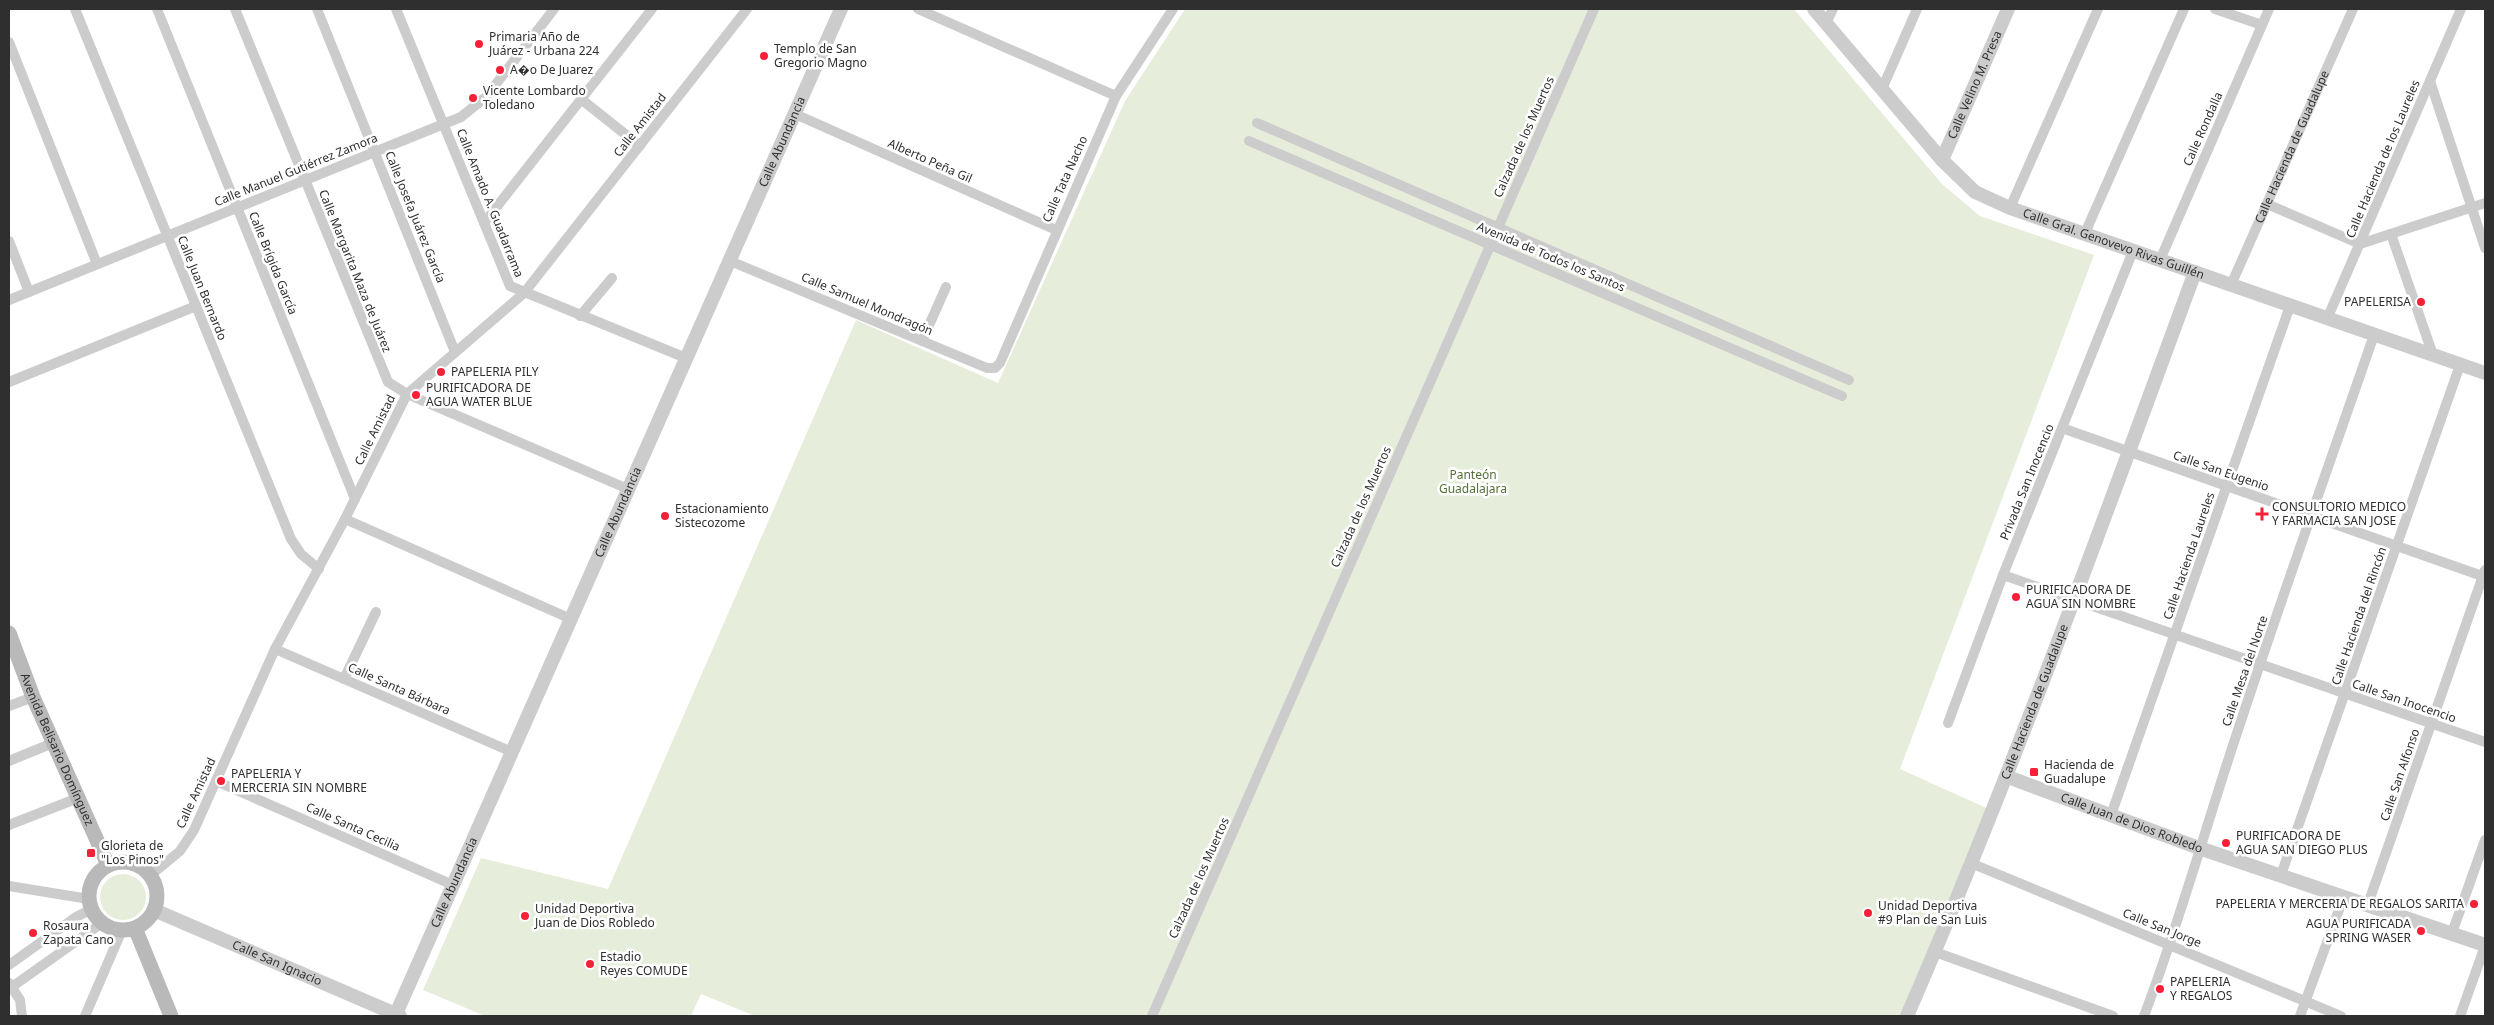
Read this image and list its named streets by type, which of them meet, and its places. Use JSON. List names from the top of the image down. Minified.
{"streets":{"main road":["Avenida Belisario Domínguez"],"street":["Calle Velino M. Presa","Calle Amistad","Calle Rondalla","Calzada de los Muertos","Calle Abundancia","Calle Hacienda de Guadalupe","Calle Hacienda de los Laureles","Alberto Peña Gil","Calle Manuel Gutiérrez Zamora","Calle Tata Nacho","Calle Amado A. Guadarrama","Calle Josefa Juárez García","Calle Gral. Genovevo Rivas Guillén","Avenida de Todos los Santos","Calle Brígida García","Calle Margarita Maza de Juárez","Calle Juan Bernardo","Calle Samuel Mondragón","Calle San Eugenio","Privada San Inocencio","Calle Hacienda Laureles","Calle Hacienda del Rincón","Calle Mesa del Norte","Calle Santa Bárbara","Calle San Inocencio","Calle San Alfonso","Calle Juan de Dios Robledo","Calle Santa Cecilia","Calle San Jorge","Calle San Ignacio"]},"crossings":[["Calle Velino M. Presa","Calle Gral. Genovevo Rivas Guillén"],["Calle Amistad","Calle Amado A. Guadarrama"],["Calle Amistad","Calle Josefa Juárez García"],["Calle Amistad","Calle Brígida García"],["Calle Amistad","Calle Margarita Maza de Juárez"],["Calle Amistad","Calle Juan Bernardo"],["Calle Amistad","Calle Santa Bárbara"],["Calle Amistad","Avenida Belisario Domínguez"],["Calle Amistad","Calle Santa Cecilia"],["Calle Amistad","Calle San Ignacio"],["Calle Rondalla","Calle Gral. Genovevo Rivas Guillén"],["Calzada de los Muertos","Avenida de Todos los Santos"],["Calle Abundancia","Alberto Peña Gil"],["Calle Abundancia","Calle Amado A. Guadarrama"],["Calle Abundancia","Calle Margarita Maza de Juárez"],["Calle Abundancia","Calle Samuel Mondragón"],["Calle Abundancia","Calle Santa Bárbara"],["Calle Abundancia","Calle Santa Cecilia"],["Calle Abundancia","Calle San Ignacio"],["Calle Hacienda de Guadalupe","Calle Gral. Genovevo Rivas Guillén"],["Calle Hacienda de Guadalupe","Calle San Eugenio"],["Calle Hacienda de Guadalupe","Calle San Inocencio"],["Calle Hacienda de Guadalupe","Calle Juan de Dios Robledo"],["Calle Hacienda de Guadalupe","Calle San Jorge"],["Calle Hacienda de los Laureles","Calle Gral. Genovevo Rivas Guillén"],["Alberto Peña Gil","Calle Tata Nacho"],["Calle Manuel Gutiérrez Zamora","Calle Amado A. Guadarrama"],["Calle Manuel Gutiérrez Zamora","Calle Josefa Juárez García"],["Calle Manuel Gutiérrez Zamora","Calle Brígida García"],["Calle Manuel Gutiérrez Zamora","Calle Margarita Maza de Juárez"],["Calle Manuel Gutiérrez Zamora","Calle Juan Bernardo"],["Calle Tata Nacho","Calle Samuel Mondragón"],["Calle Gral. Genovevo Rivas Guillén","Privada San Inocencio"],["Calle Gral. Genovevo Rivas Guillén","Calle Hacienda Laureles"],["Calle Gral. Genovevo Rivas Guillén","Calle Hacienda del Rincón"],["Calle Gral. Genovevo Rivas Guillén","Calle Mesa del Norte"],["Calle San Eugenio","Privada San Inocencio"],["Calle San Eugenio","Calle Hacienda Laureles"],["Calle San Eugenio","Calle Hacienda del Rincón"],["Calle San Eugenio","Calle Mesa del Norte"],["Calle San Eugenio","Calle San Alfonso"],["Privada San Inocencio","Calle San Inocencio"],["Calle Hacienda Laureles","Calle San Inocencio"],["Calle Hacienda Laureles","Calle Juan de Dios Robledo"],["Calle Hacienda del Rincón","Calle San Inocencio"],["Calle Hacienda del Rincón","Calle Juan de Dios Robledo"],["Calle Mesa del Norte","Calle San Inocencio"],["Calle Mesa del Norte","Calle Juan de Dios Robledo"],["Calle Mesa del Norte","Calle San Jorge"],["Calle San Inocencio","Calle San Alfonso"],["Avenida Belisario Domínguez","Calle San Ignacio"],["Calle San Alfonso","Calle Juan de Dios Robledo"]],"parks":["Panteón Guadalajara"],"places":{"other":["Primaria Año de Juárez - Urbana 224","Templo de San Gregorio Magno","A�o De Juarez","Vicente Lombardo Toledano","PAPELERISA","PAPELERIA PILY","PURIFICADORA DE AGUA WATER BLUE","Estacionamiento Sistecozome","PURIFICADORA DE AGUA SIN NOMBRE","PAPELERIA Y MERCERIA SIN NOMBRE","PURIFICADORA DE AGUA SAN DIEGO PLUS","PAPELERIA Y MERCERIA DE REGALOS SARITA","Unidad Deportiva #9 Plan de San Luis","Unidad Deportiva Juan de Dios Robledo","AGUA PURIFICADA SPRING WASER","Rosaura Zapata Cano","Estadio Reyes COMUDE","PAPELERIA Y REGALOS"],"health":["CONSULTORIO MEDICO Y FARMACIA SAN JOSE"],"transit":["Hacienda de Guadalupe","Glorieta de \"Los Pinos\""]}}
